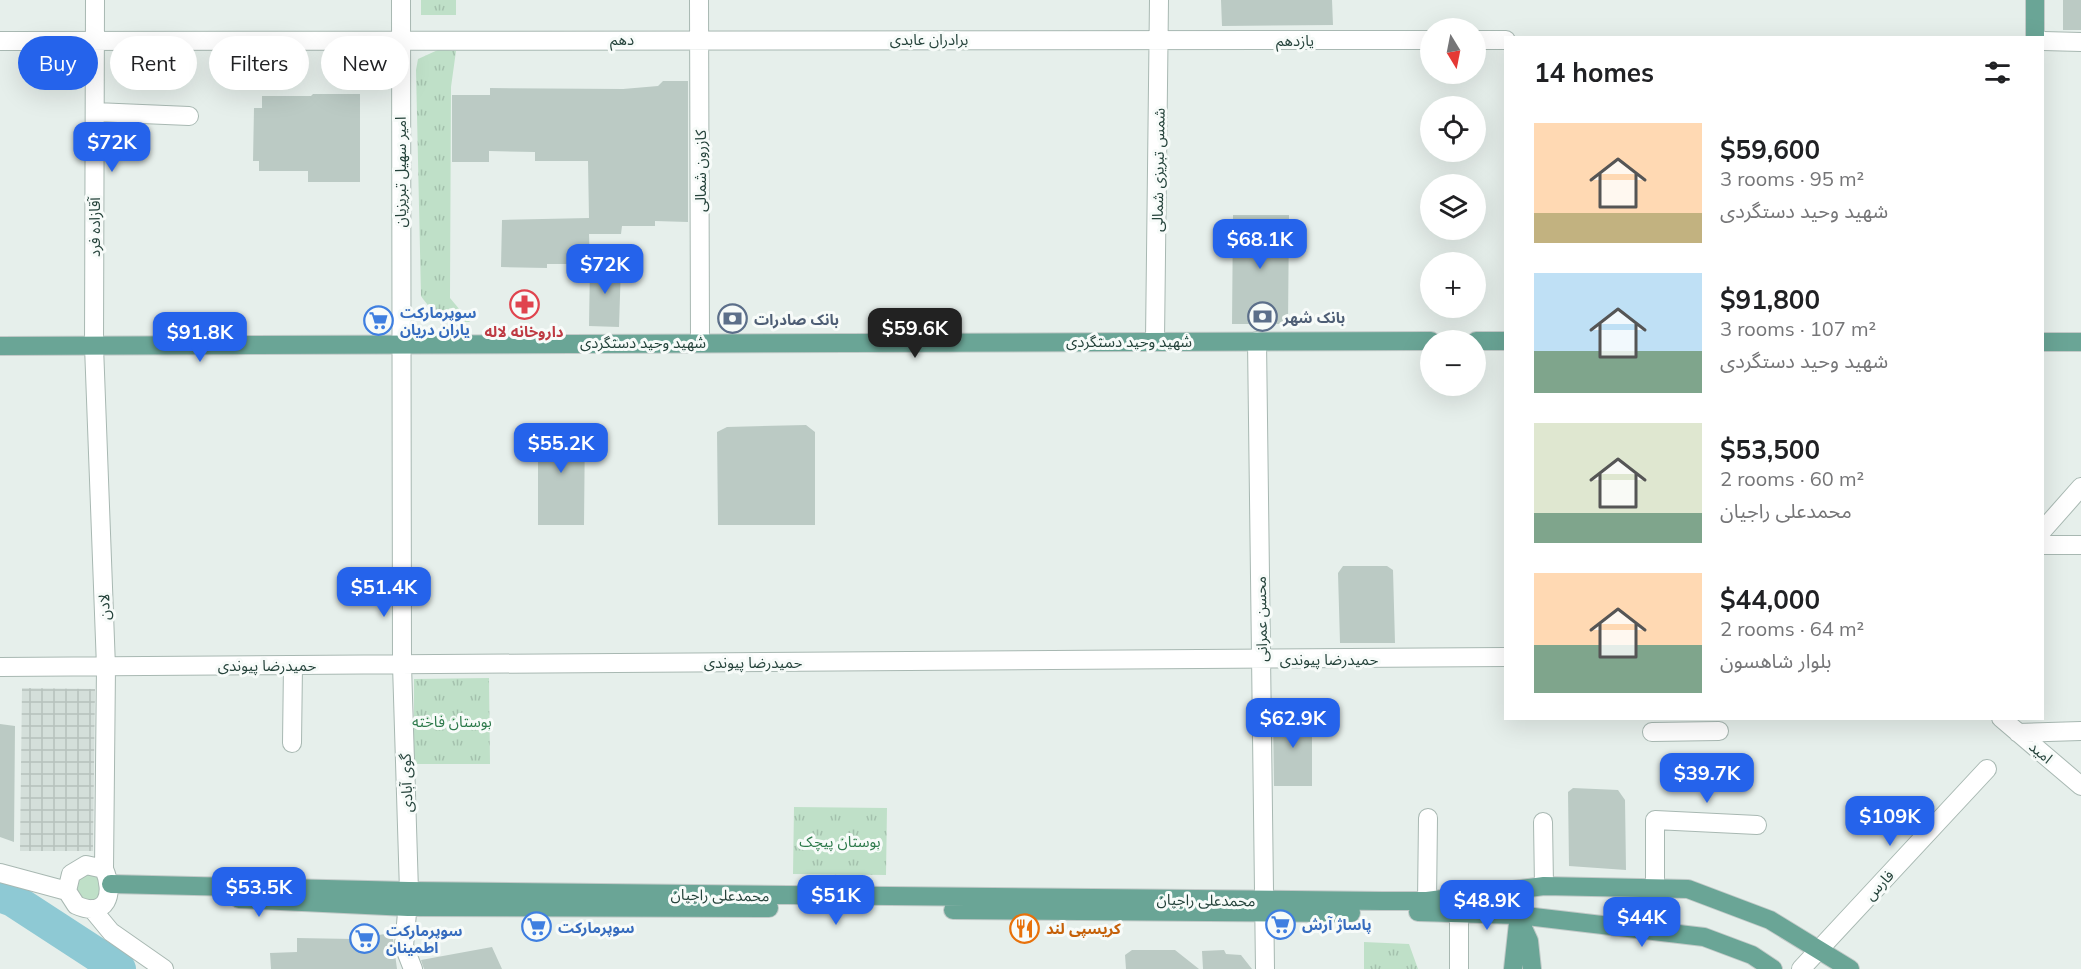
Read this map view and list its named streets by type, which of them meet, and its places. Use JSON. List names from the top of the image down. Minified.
{"streets":{"main road":["شهید وحید دستگردی","محمدعلی راجیان"],"street":["دهم","برادران عابدی","یازدهم","شمس تبریزی شمالی","کازرون شمالی","امیر سهیل تبریزیان","آقازاده فرد","لادن","محسن عمرانی","حمیدرضا پیوندی","امید","گوی آبادی","فارس"]},"crossings":[["دهم","برادران عابدی"],["دهم","کازرون شمالی"],["برادران عابدی","یازدهم"],["برادران عابدی","شمس تبریزی شمالی"],["برادران عابدی","کازرون شمالی"],["یازدهم","شمس تبریزی شمالی"],["شمس تبریزی شمالی","شهید وحید دستگردی"],["کازرون شمالی","شهید وحید دستگردی"],["امیر سهیل تبریزیان","شهید وحید دستگردی"],["امیر سهیل تبریزیان","گوی آبادی"],["آقازاده فرد","شهید وحید دستگردی"],["آقازاده فرد","لادن"],["شهید وحید دستگردی","لادن"],["شهید وحید دستگردی","محسن عمرانی"],["شهید وحید دستگردی","گوی آبادی"],["لادن","حمیدرضا پیوندی"],["لادن","محمدعلی راجیان"],["محسن عمرانی","حمیدرضا پیوندی"],["محسن عمرانی","محمدعلی راجیان"],["حمیدرضا پیوندی","گوی آبادی"],["گوی آبادی","محمدعلی راجیان"],["فارس","محمدعلی راجیان"]],"parks":["بوستان فاخته","بوستان پیچک"],"places":{"pharmacy":["داروخانه لاله"],"bank":["بانک شهر","بانک صادرات"],"supermarket":["سوپرمارکت یاران دریان","پاساژ آرش","سوپرمارکت","سوپرمارکت اطمینان"],"restaurant":["کریسپی لند"]},"north":"bottom","page":{"map_buttons":["+","−"],"chip":["Buy","Rent","Filters","New"],"heading":"14 homes","list":[{"name":"$59,600","note":"3 rooms · 95 m² · شهید وحید دستگردی"},{"name":"$91,800","note":"3 rooms · 107 m² · شهید وحید دستگردی"},{"name":"$53,500","note":"2 rooms · 60 m² · محمدعلی راجیان"},{"name":"$44,000","note":"2 rooms · 64 m² · بلوار شاهسون"}],"price":["$72K","$68.1K","$72K","$59.6K","$91.8K","$55.2K","$51.4K","$62.9K","$39.7K","$109K","$53.5K","$51K","$48.9K","$44K"]}}
